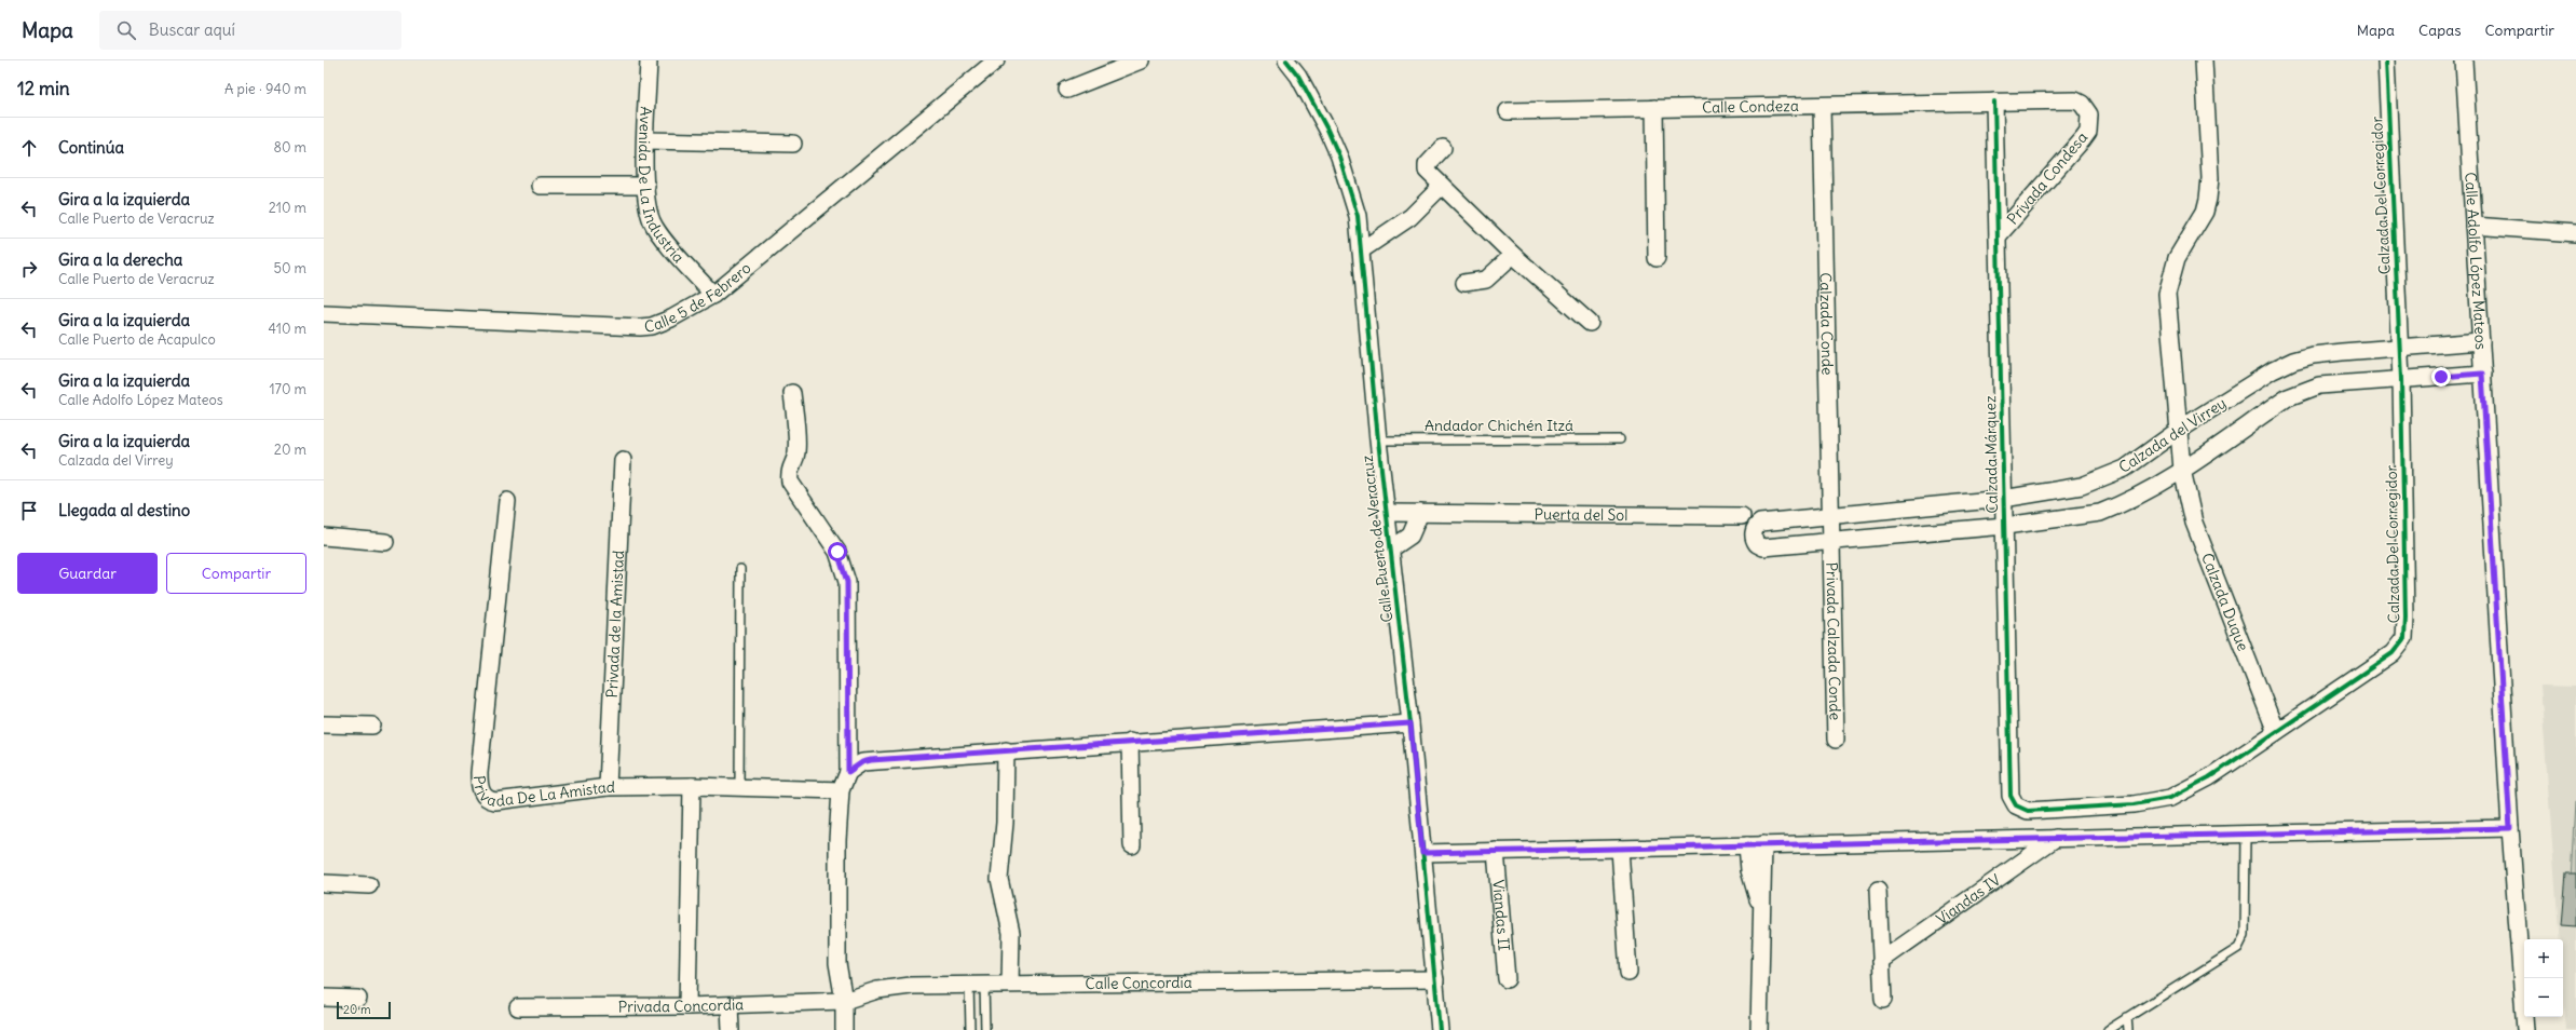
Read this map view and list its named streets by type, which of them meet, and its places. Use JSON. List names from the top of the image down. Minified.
{"streets":{"street":["Calle Condeza","Privada Condesa","Avenida De La Industria","Calzada Del Corregidor","Calle Adolfo López Mateos","Calle 5 de Febrero","Calzada Conde","Calzada del Virrey","Calzada Márquez","Puerta del Sol","Calle Puerto de Veracruz","Calzada Duque","Privada de la Amistad","Privada Calzada Conde","Privada De La Amistad","Viandas IV","Viandas II","Calle Concordia","Privada Concordia"],"lane":["Andador Chichén Itzá"]},"crossings":[["Calle Condeza","Privada Condesa"],["Calle Condeza","Calzada Conde"],["Calle Condeza","Calzada Márquez"],["Privada Condesa","Calzada Márquez"],["Avenida De La Industria","Calle 5 de Febrero"],["Calzada Del Corregidor","Calzada del Virrey"],["Calzada Del Corregidor","Calzada Márquez"],["Calzada Del Corregidor","Calzada Duque"],["Calle Adolfo López Mateos","Calzada del Virrey"],["Calzada Conde","Calzada del Virrey"],["Calzada Conde","Privada Calzada Conde"],["Andador Chichén Itzá","Calle Puerto de Veracruz"],["Calzada del Virrey","Calzada Márquez"],["Calzada del Virrey","Privada Calzada Conde"],["Puerta del Sol","Calle Puerto de Veracruz"],["Calle Puerto de Veracruz","Calle Concordia"],["Privada de la Amistad","Privada De La Amistad"],["Calle Concordia","Privada Concordia"]],"scale_bar":"20 m","page":{"header":"Mapa","search":"Buscar aquí","nav":["Mapa","Capas","Compartir"],"heading":["12 min","A pie · 940 m"],"list":[["Continúa","80 m"],["Gira a la izquierda","Calle Puerto de Veracruz","210 m"],["Gira a la derecha","Calle Puerto de Veracruz","50 m"],["Gira a la izquierda","Calle Puerto de Acapulco","410 m"],["Gira a la izquierda","Calle Adolfo López Mateos","170 m"],["Gira a la izquierda","Calzada del Virrey","20 m"],"Llegada al destino"],"buttons":["Guardar","Compartir"],"map_buttons":["+","−"],"scale":"20 m"}}
